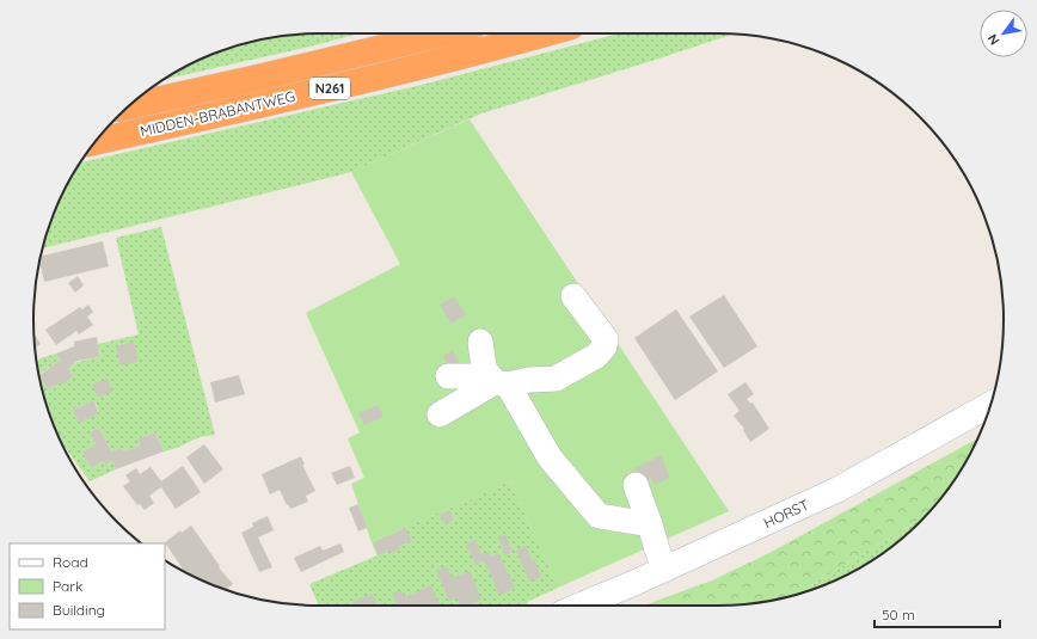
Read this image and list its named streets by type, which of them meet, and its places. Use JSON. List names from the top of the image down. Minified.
{"streets":{"highway":["N261","MIDDEN-BRABANTWEG"],"street":["HORST"]},"legend":["Road","Park","Building"],"scale_bar":"50 m","north":"bottom left"}
